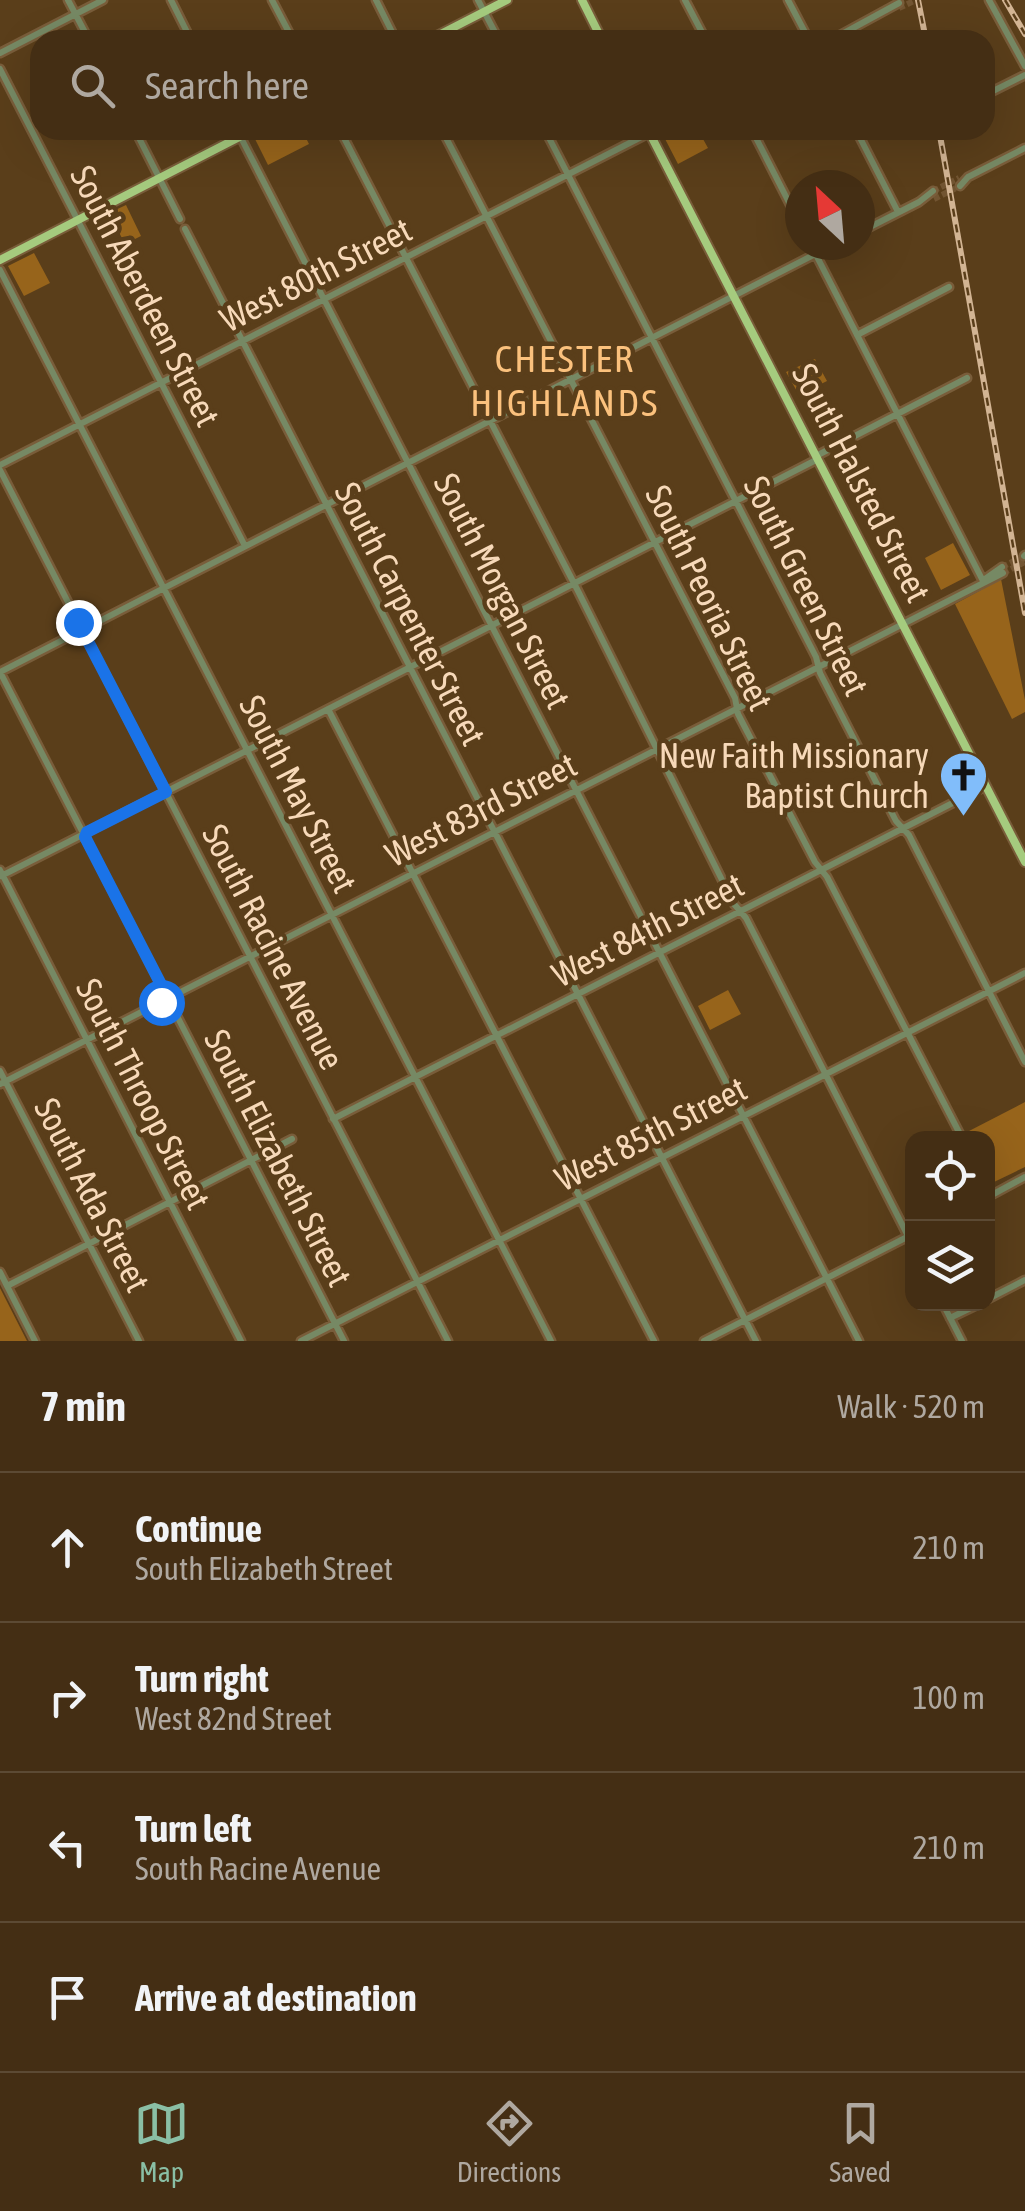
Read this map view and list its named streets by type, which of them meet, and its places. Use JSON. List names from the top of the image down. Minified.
{"streets":{"main road":["South Halsted Street"],"street":["West 80th Street","South Aberdeen Street","South Green Street","South Morgan Street","South Peoria Street","South Carpenter Street","South May Street","West 83rd Street","West 84th Street","South Racine Avenue","South Throop Street","West 85th Street","South Elizabeth Street","South Ada Street"]},"crossings":[["West 80th Street","South Aberdeen Street"],["West 80th Street","South Green Street"],["West 80th Street","South Morgan Street"],["West 80th Street","South Peoria Street"],["West 80th Street","South Carpenter Street"],["West 80th Street","South May Street"],["West 80th Street","South Racine Avenue"],["South Halsted Street","West 83rd Street"],["South Halsted Street","West 84th Street"],["South Green Street","West 83rd Street"],["South Green Street","West 84th Street"],["South Green Street","West 85th Street"],["South Morgan Street","West 83rd Street"],["South Morgan Street","West 84th Street"],["South Morgan Street","West 85th Street"],["South Peoria Street","West 83rd Street"],["South Peoria Street","West 84th Street"],["South Peoria Street","West 85th Street"],["South Carpenter Street","West 83rd Street"],["South Carpenter Street","West 84th Street"],["South Carpenter Street","West 85th Street"],["South May Street","West 83rd Street"],["South May Street","West 84th Street"],["South May Street","West 85th Street"],["West 83rd Street","South Racine Avenue"],["West 83rd Street","South Throop Street"],["West 83rd Street","South Elizabeth Street"],["West 83rd Street","South Ada Street"],["West 84th Street","South Racine Avenue"],["South Racine Avenue","West 85th Street"],["West 85th Street","South Elizabeth Street"]],"districts":["CHESTER HIGHLANDS"],"places":{"church":["New Faith Missionary Baptist Church"]},"north":"top left","page":{"search":"Search here","heading":["7 min","Walk · 520 m"],"list":[["Continue","South Elizabeth Street","210 m"],["Turn right","West 82nd Street","100 m"],["Turn left","South Racine Avenue","210 m"],"Arrive at destination"],"nav":["Map","Directions","Saved"]}}
